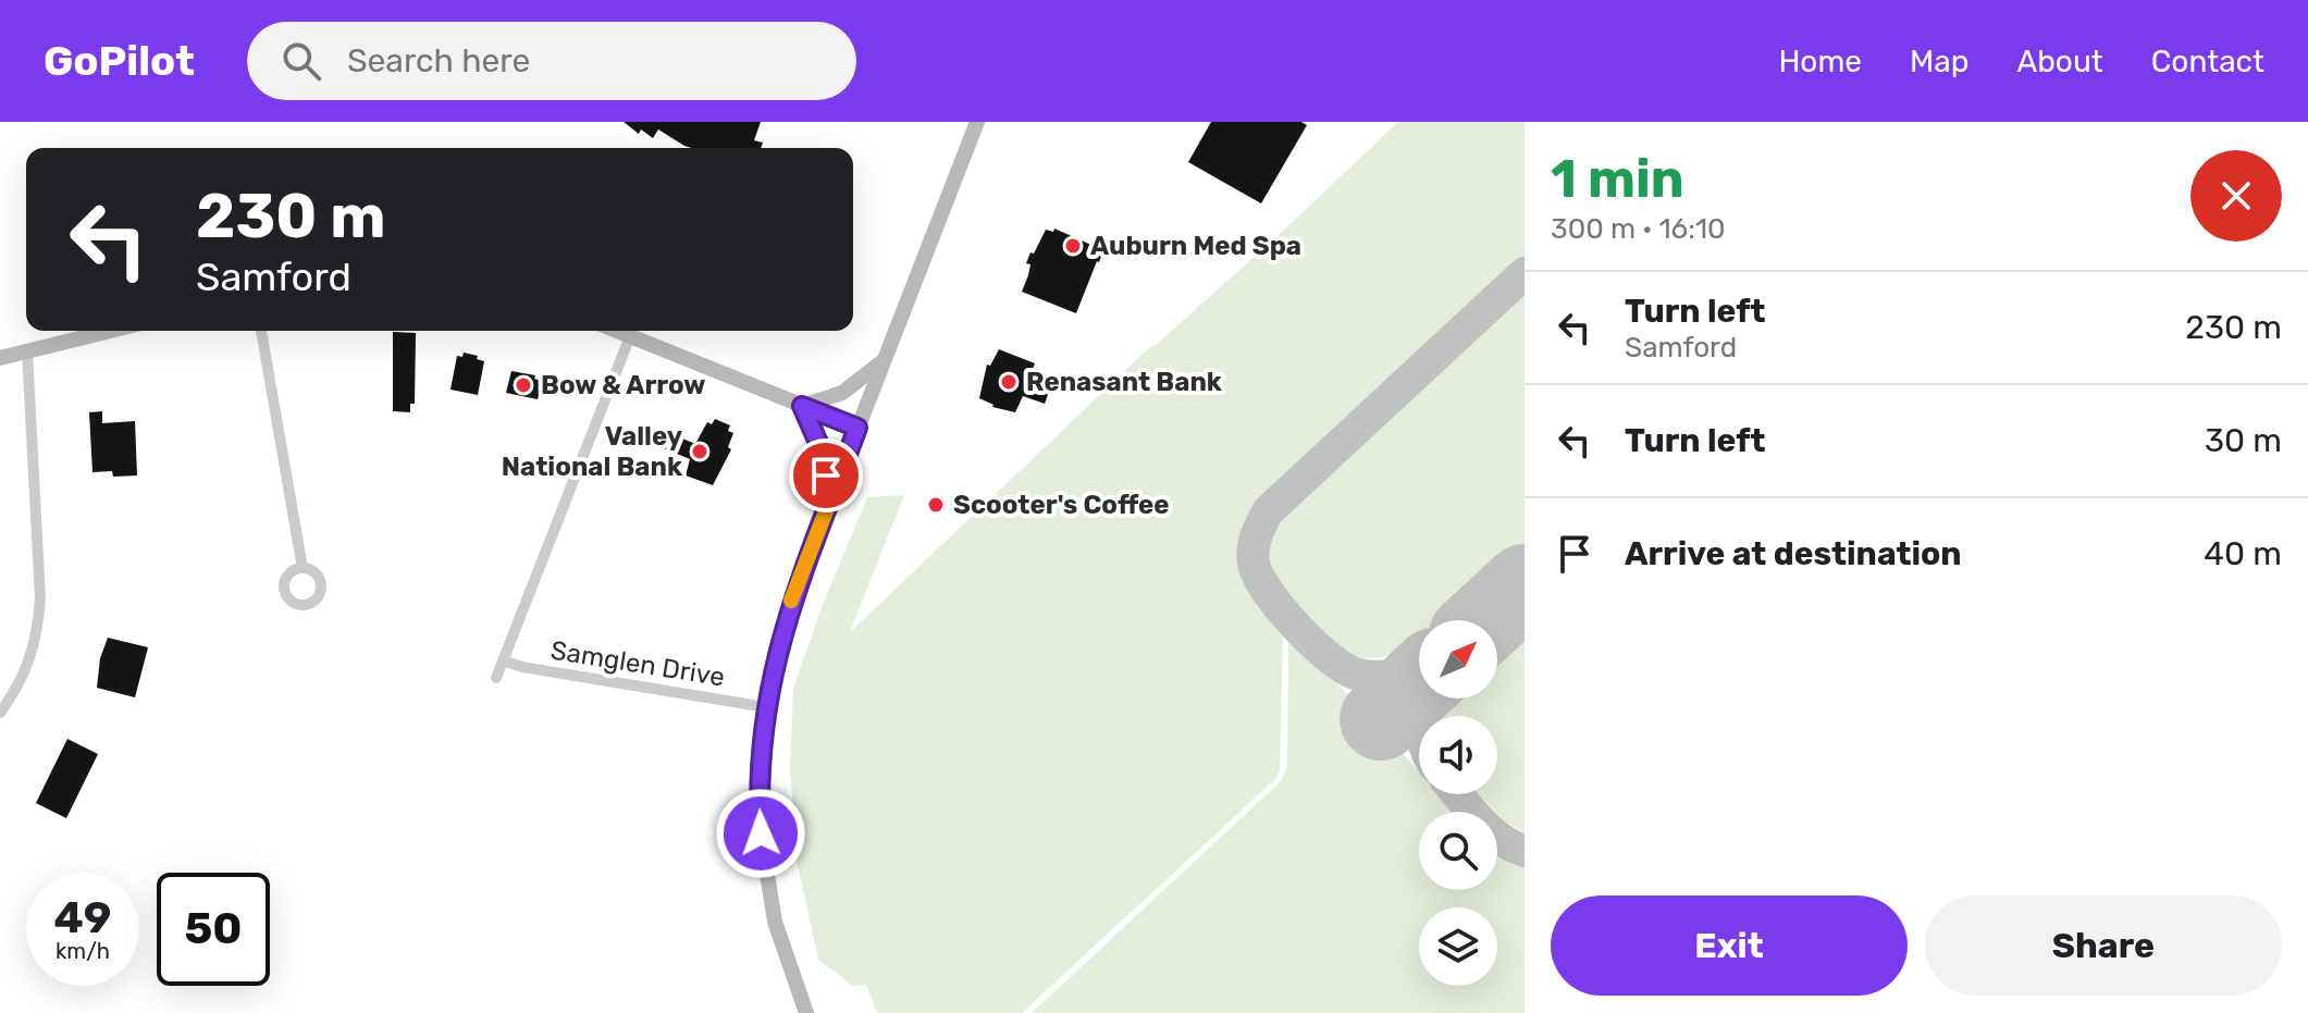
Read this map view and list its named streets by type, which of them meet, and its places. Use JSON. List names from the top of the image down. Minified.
{"streets":{"street":["Samglen Drive"]},"places":["Auburn Med Spa","Renasant Bank","Bow & Arrow","Valley National Bank","Scooter's Coffee"],"north":"top right","page":{"header":"GoPilot","search":"Search here","nav":["Home","Map","About","Contact"],"heading":["1 min","300 m · 16:10"],"turn":["230 m","Samford"],"list":[{"name":"Turn left","note":"Samford","value":"230 m"},{"name":"Turn left","value":"30 m"},{"name":"Arrive at destination","value":"40 m"}],"speed":"49 km/h","limit":"50","buttons":["Exit","Share"]}}
